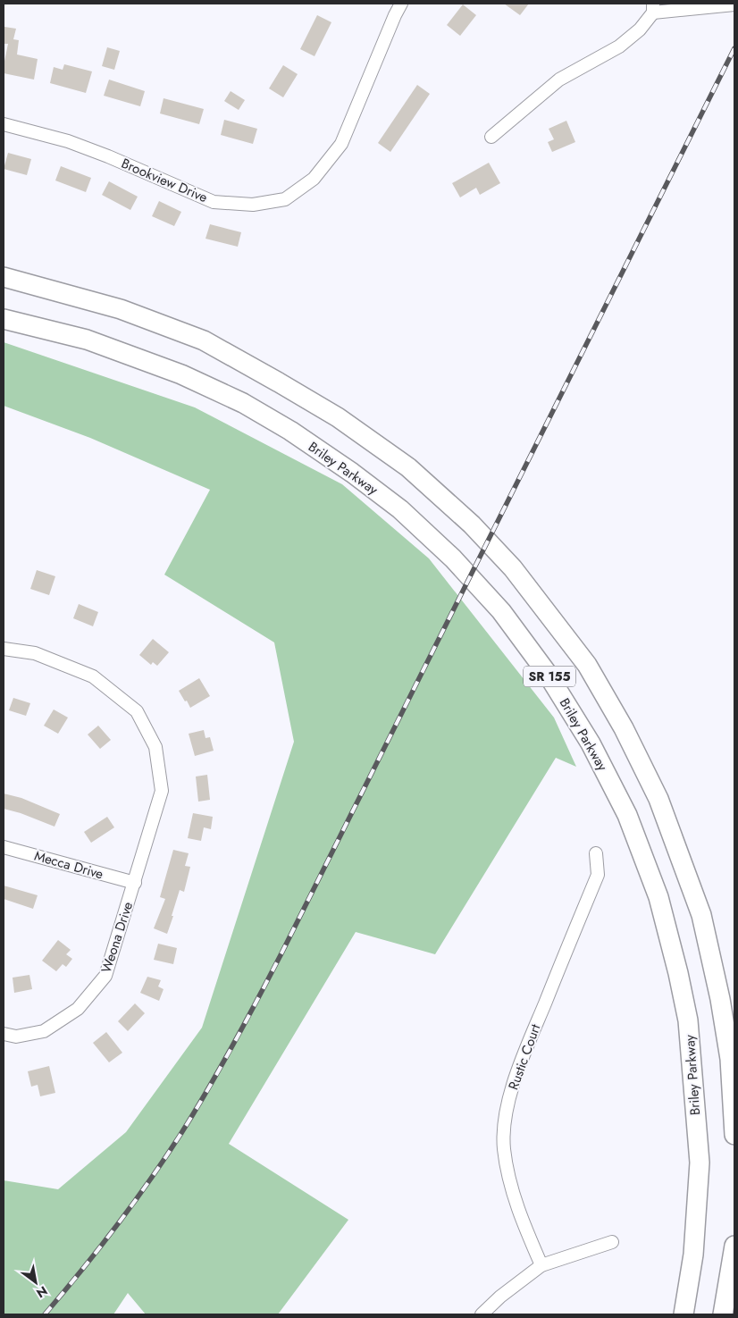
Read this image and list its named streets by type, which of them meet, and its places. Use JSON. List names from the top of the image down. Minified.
{"streets":{"highway":["Briley Parkway","SR 155"],"street":["Brookview Drive","Mecca Drive","Weona Drive","Rustic Court"]},"crossings":[["Mecca Drive","Weona Drive"]],"north":"bottom right"}
